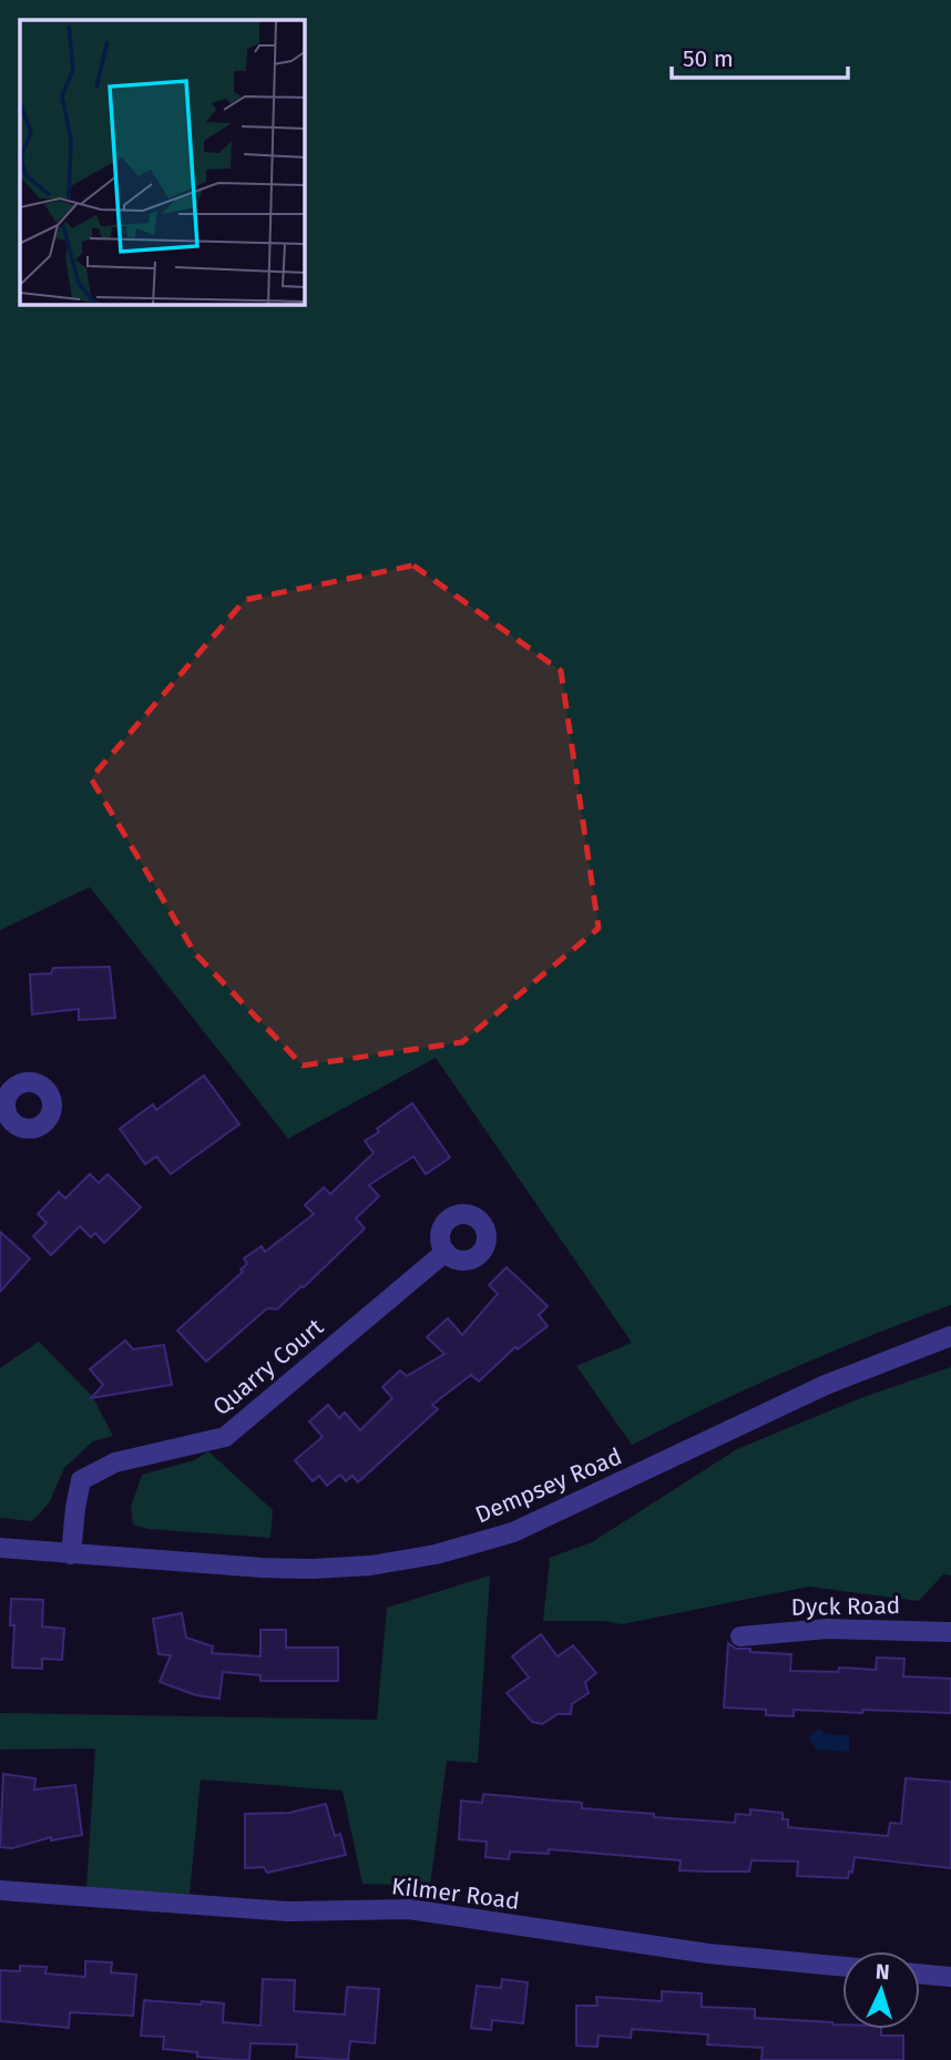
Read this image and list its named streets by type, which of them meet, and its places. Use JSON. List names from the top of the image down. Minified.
{"streets":{"street":["Quarry Court","Dempsey Road","Dyck Road","Kilmer Road"]},"crossings":[["Quarry Court","Dempsey Road"]],"scale_bar":"50 m","north":"top"}
